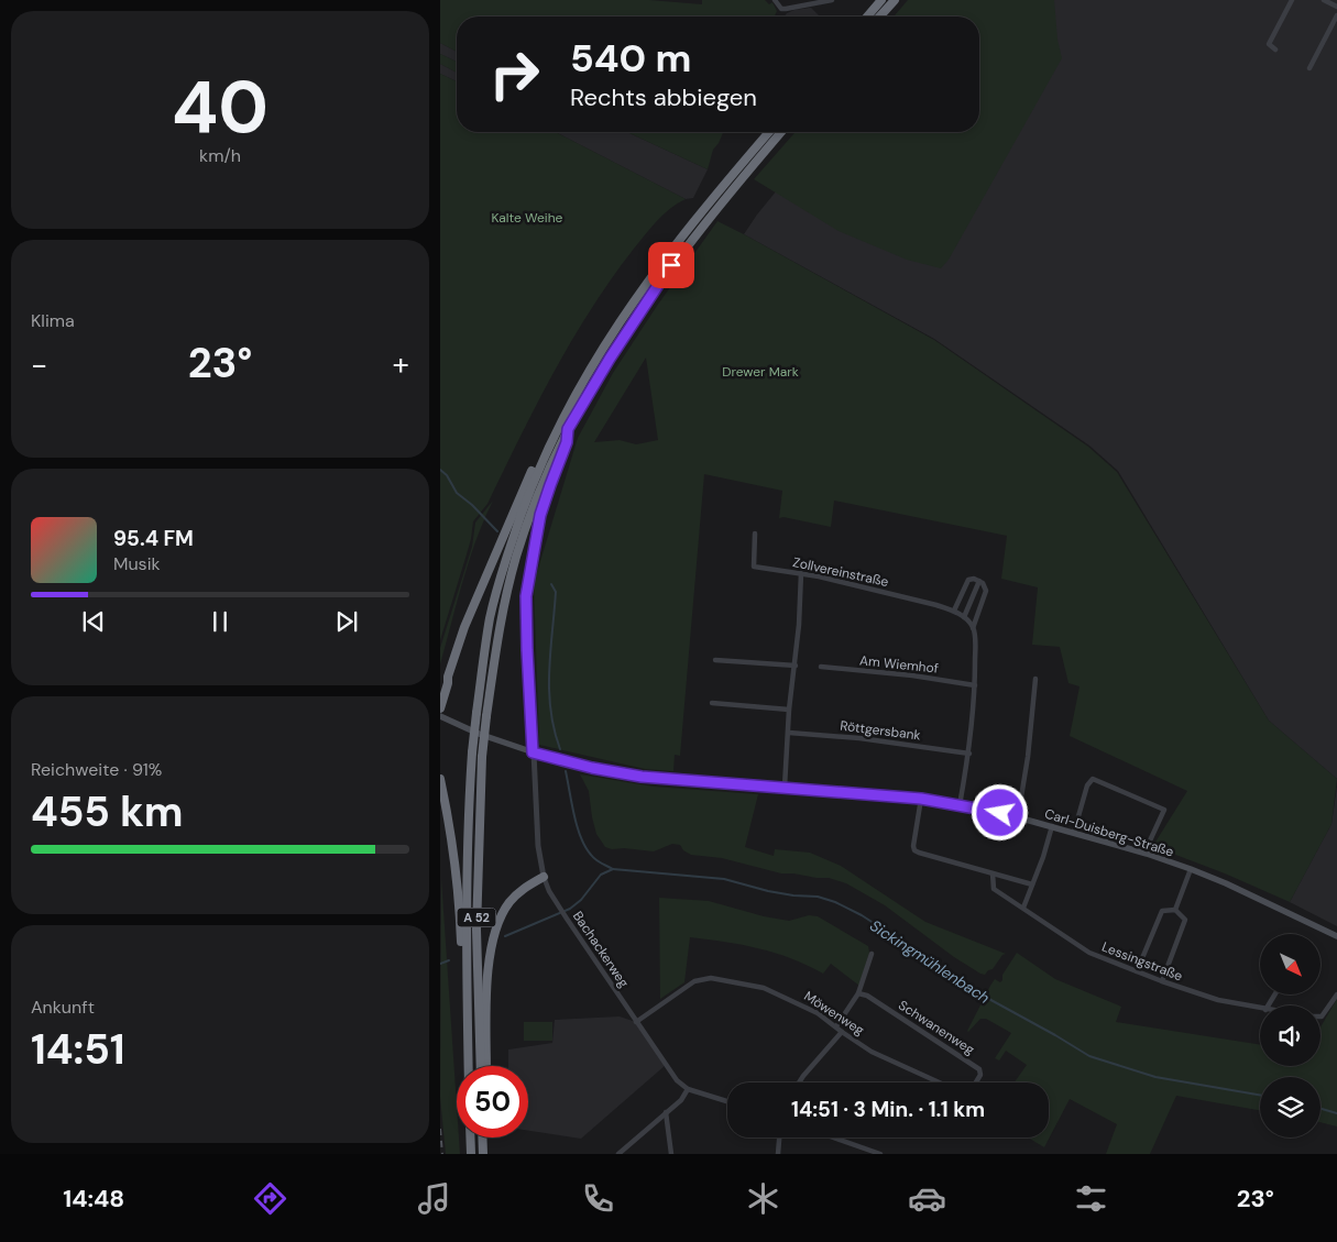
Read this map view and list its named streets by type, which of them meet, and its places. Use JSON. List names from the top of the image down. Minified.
{"streets":{"highway":["A 52"],"main road":["Carl-Duisberg-Straße"],"street":["Zollvereinstraße","Am Wiemhof","Röttgersbank","Bachackerweg","Lessingstraße","Möwenweg","Schwanenweg"]},"crossings":[["Carl-Duisberg-Straße","Bachackerweg"],["Bachackerweg","Möwenweg"]],"water":["Sickingmühlenbach"],"parks":["Kalte Weihe","Drewer Mark"],"north":"bottom right","page":{"tile":[["40","km/h"],"Klima",["Reichweite · 91%","455 km"],["Ankunft","14:51"]],"turn":["540 m","Rechts abbiegen"],"heat":["−","23°","+"],"song":["95.4 FM","Musik"],"limit":"50","trip":"14:51 · 3 Min. · 1.1 km","tabs":["14:48","23°"]}}
